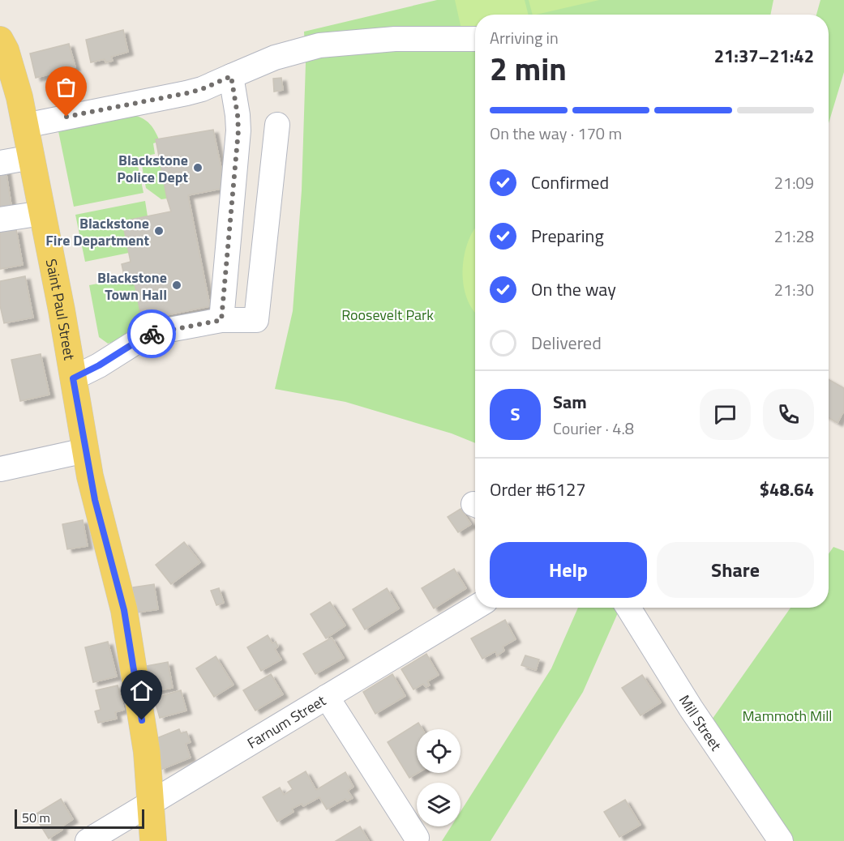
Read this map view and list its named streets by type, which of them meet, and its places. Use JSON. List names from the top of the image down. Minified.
{"streets":{"main road":["Saint Paul Street"],"street":["Farnum Street","Mill Street"]},"crossings":[["Saint Paul Street","Farnum Street"]],"parks":["Roosevelt Park","Mammoth Mill"],"places":["Blackstone Police Dept","Blackstone Fire Department","Blackstone Town Hall"],"scale_bar":"50 m","page":{"heading":["2 min","Arriving in","21:37–21:42"],"panel":["Sam","Courier · 4.8","Order #6127","$48.64"],"bar":"On the way · 170 m","list":[["Confirmed","21:09"],["Preparing","21:28"],["On the way","21:30"],"Delivered"],"round":"S","buttons":["Help","Share"],"scale":"50 m"}}
